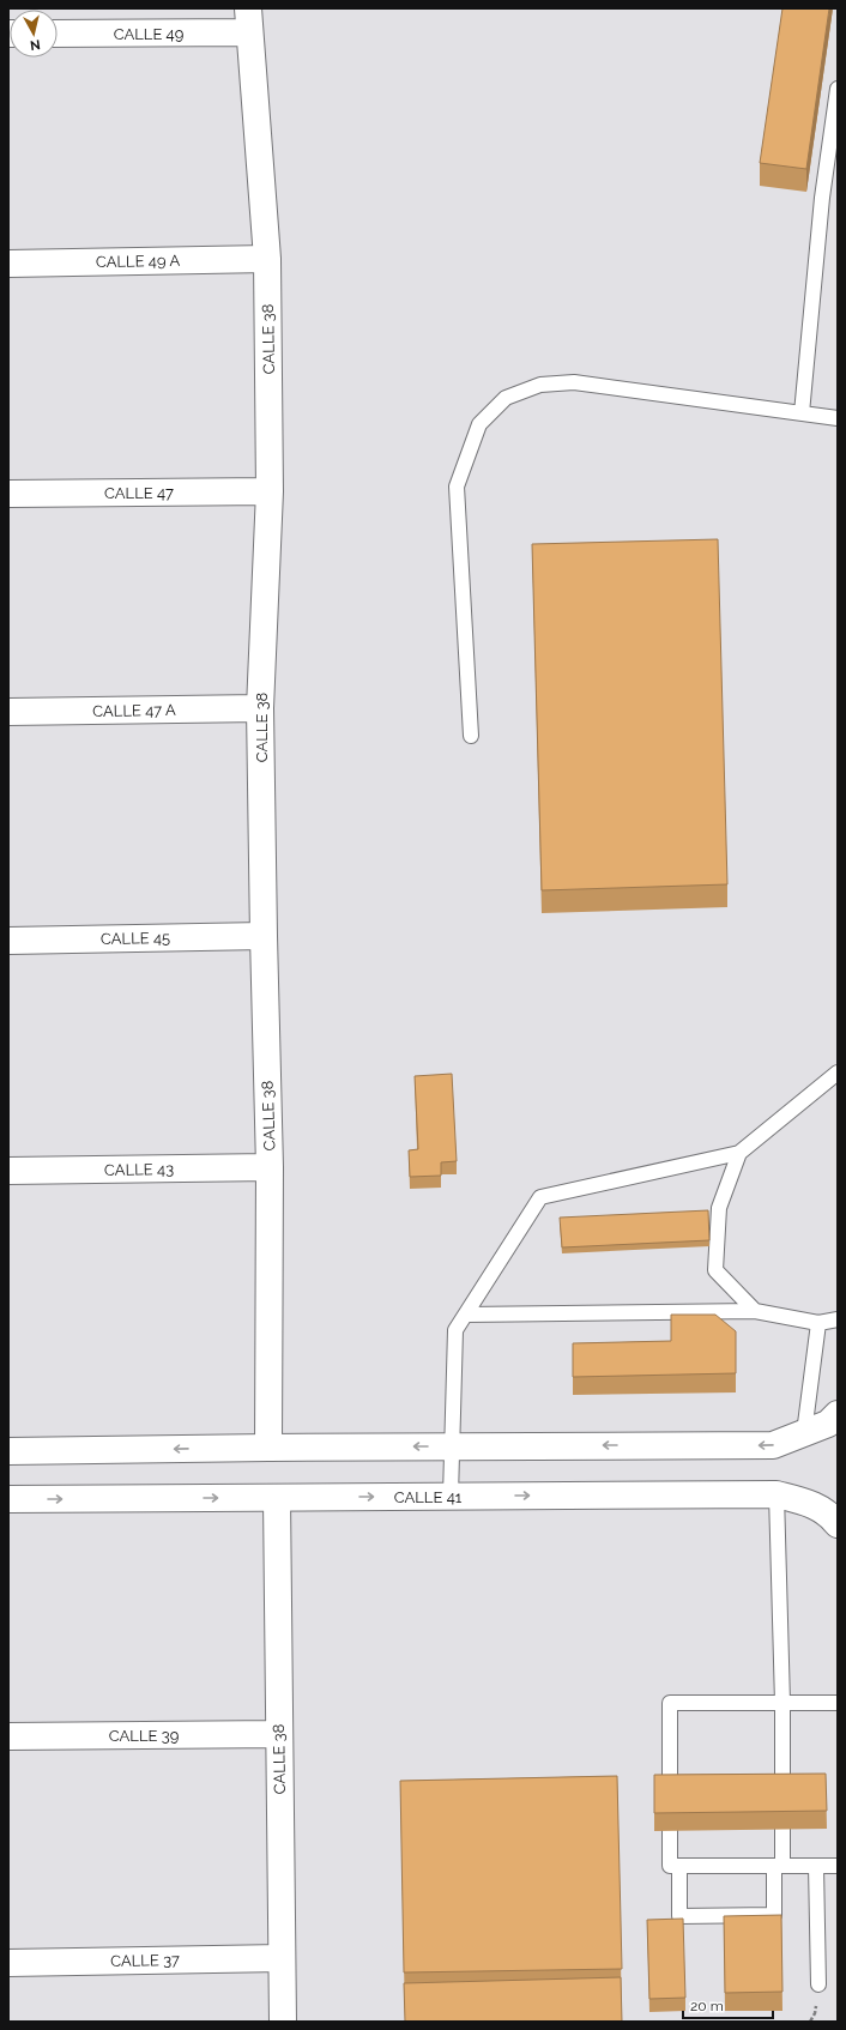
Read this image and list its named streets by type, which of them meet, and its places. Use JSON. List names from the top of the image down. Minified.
{"streets":{"street":["CALLE 49","CALLE 49 A","CALLE 38","CALLE 47","CALLE 47 A","CALLE 45","CALLE 43","CALLE 41","CALLE 39","CALLE 37"]},"crossings":[["CALLE 49","CALLE 38"],["CALLE 49 A","CALLE 38"],["CALLE 38","CALLE 47"],["CALLE 38","CALLE 47 A"],["CALLE 38","CALLE 45"],["CALLE 38","CALLE 43"],["CALLE 38","CALLE 41"],["CALLE 38","CALLE 39"],["CALLE 38","CALLE 37"]],"scale_bar":"20 m","north":"bottom"}
